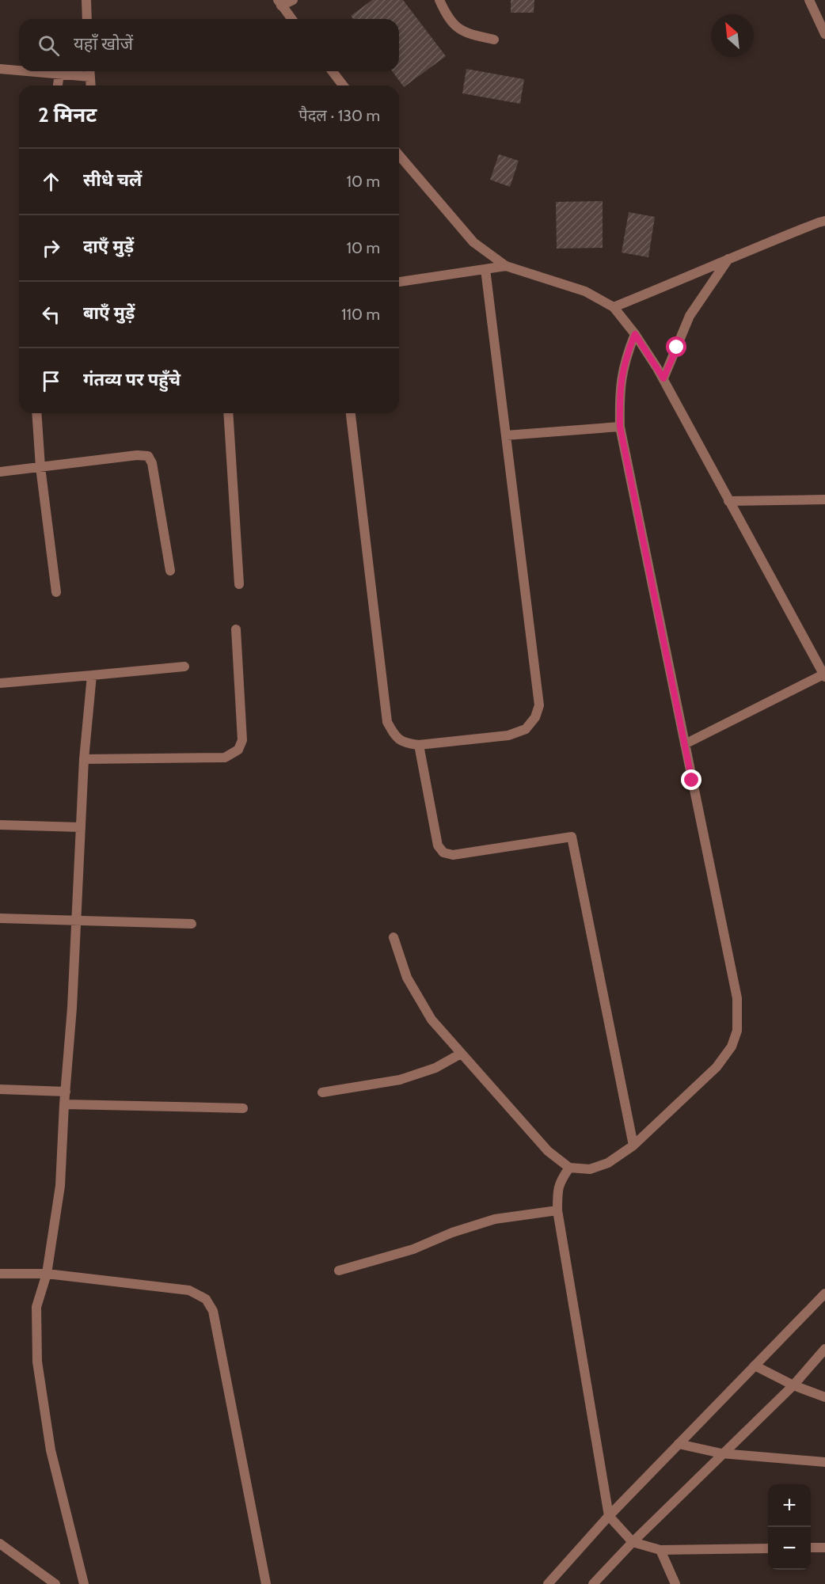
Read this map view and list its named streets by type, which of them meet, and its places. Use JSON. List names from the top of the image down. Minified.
{"north":"top left","page":{"search":"यहाँ खोजें","heading":["2 मिनट","पैदल · 130 m"],"list":[["सीधे चलें","10 m"],["दाएँ मुड़ें","10 m"],["बाएँ मुड़ें","110 m"],"गंतव्य पर पहुँचे"],"map_buttons":["+","−"]}}
